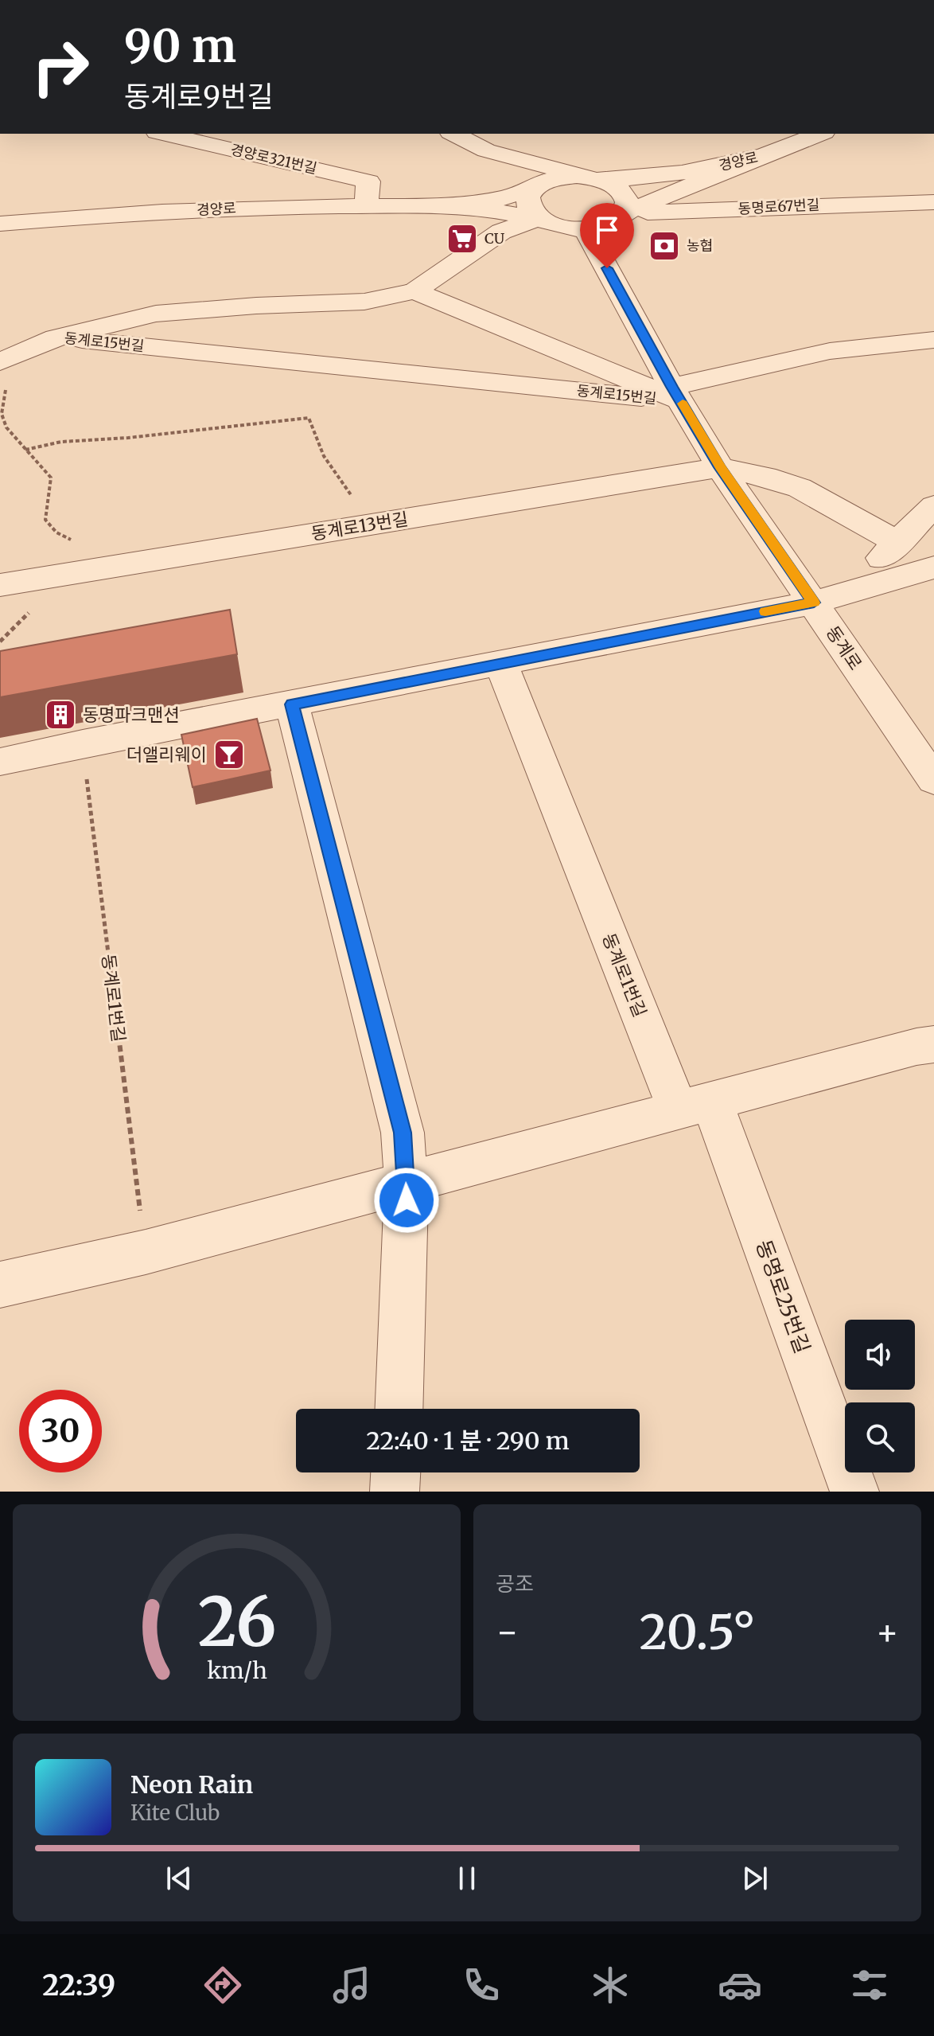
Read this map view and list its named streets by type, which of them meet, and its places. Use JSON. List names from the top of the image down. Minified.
{"streets":{"street":["경양로321번길","경양로","동명로67번길","동계로15번길","동계로13번길","동계로","동계로1번길","동명로25번길"]},"crossings":[["경양로321번길","경양로"],["경양로","동명로67번길"],["경양로","동계로"],["동계로15번길","동계로"],["동계로13번길","동계로"],["동계로1번길","동명로25번길"]],"places":{"supermarket":["CU"],"bank":["농협"],"building":["동명파크맨션"],"bar":["더앨리웨이"]},"page":{"turn":["90 m","동계로9번길"],"limit":"30","trip":"22:40 · 1 분 · 290 m","tile":"공조","heat":["−","20.5°","+"],"song":["Neon Rain","Kite Club"],"tabs":"22:39","gauge":["26","km/h"]}}
